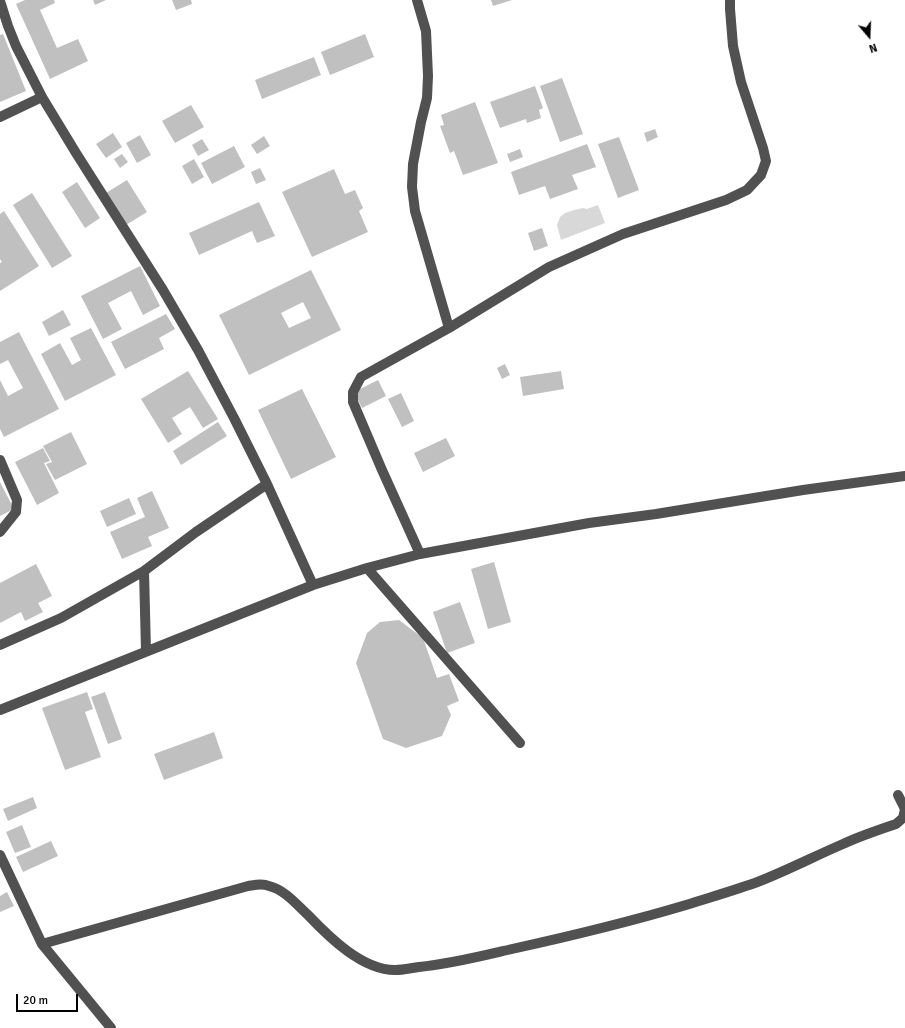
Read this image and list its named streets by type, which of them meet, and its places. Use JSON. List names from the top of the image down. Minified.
{"scale_bar":"20 m","north":"bottom"}
